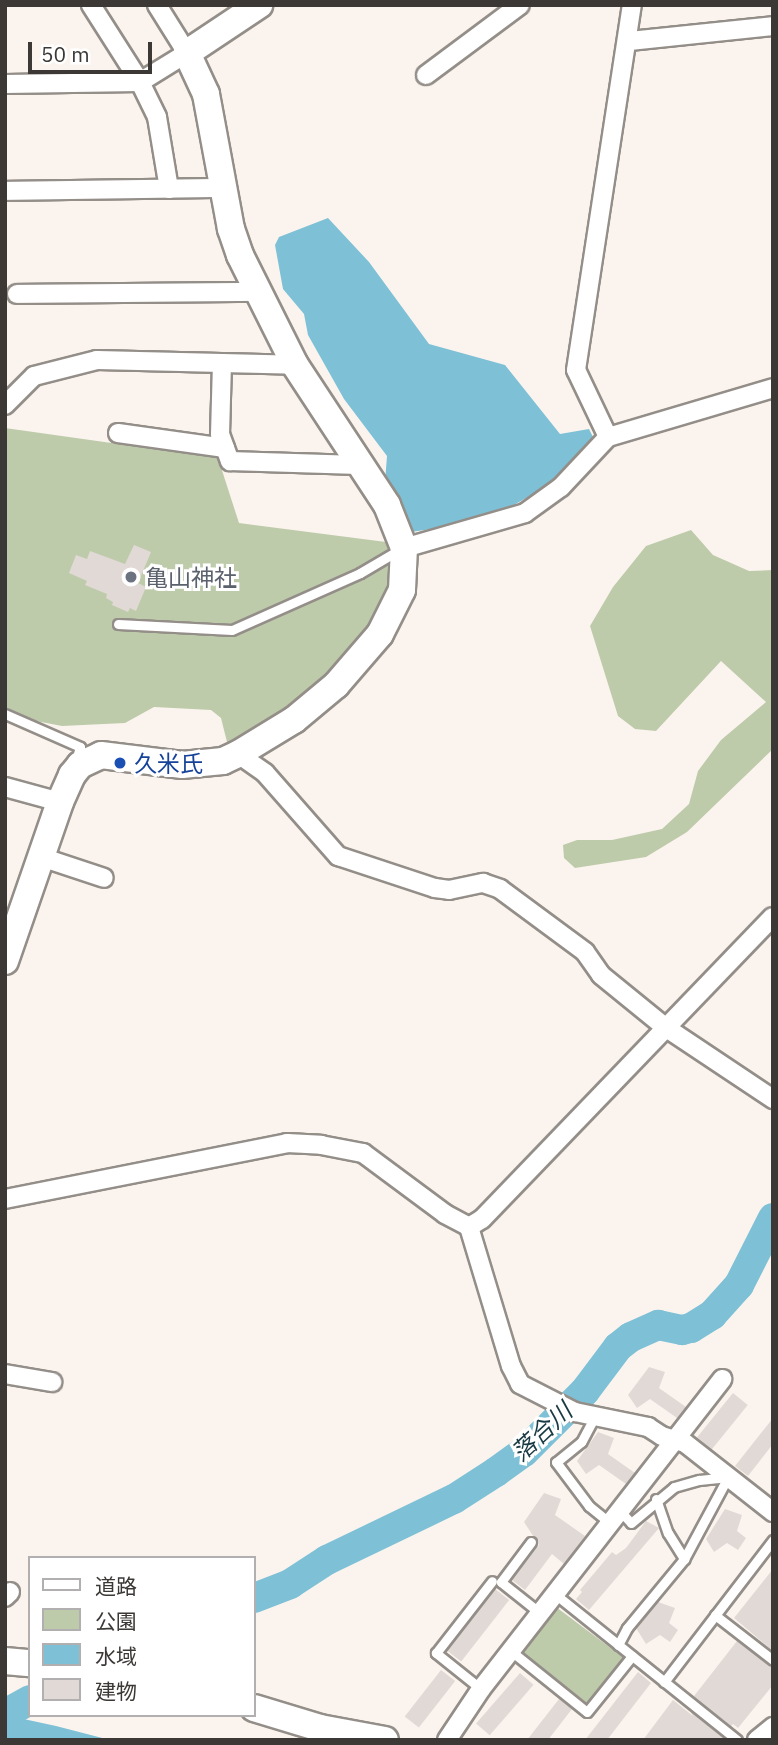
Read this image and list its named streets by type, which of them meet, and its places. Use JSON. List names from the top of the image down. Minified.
{"water":["落合川"],"places":["亀山神社","久米氏"],"legend":["道路","公園","水域","建物"],"scale_bar":"50 m"}
